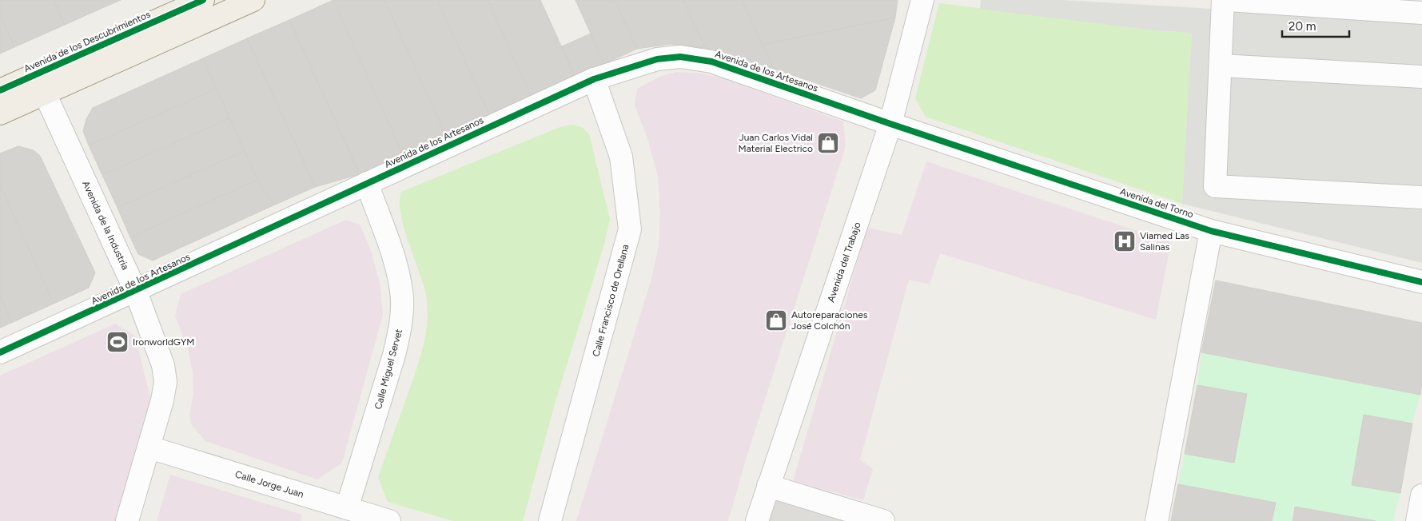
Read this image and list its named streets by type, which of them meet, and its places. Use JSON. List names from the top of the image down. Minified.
{"streets":{"main road":["Avenida de los Descubrimientos"],"street":["Avenida de los Artesanos","Avenida del Torno","Avenida de la Industria","Avenida del Trabajo","Calle Francisco de Orellana","Calle Miguel Servet","Calle Jorge Juan"]},"crossings":[["Avenida de los Artesanos","Avenida del Torno"],["Avenida de los Artesanos","Avenida de la Industria"],["Avenida de los Artesanos","Avenida del Trabajo"],["Avenida de los Artesanos","Calle Francisco de Orellana"],["Avenida de los Artesanos","Calle Miguel Servet"],["Avenida del Torno","Avenida del Trabajo"],["Avenida de la Industria","Calle Jorge Juan"],["Calle Miguel Servet","Calle Jorge Juan"]],"places":{"shop":["Juan Carlos Vidal Material Electrico","Autoreparaciones José Colchón"],"hospital":["Viamed Las Salinas"],"sports":["IronworldGYM"]},"scale_bar":"20 m"}
